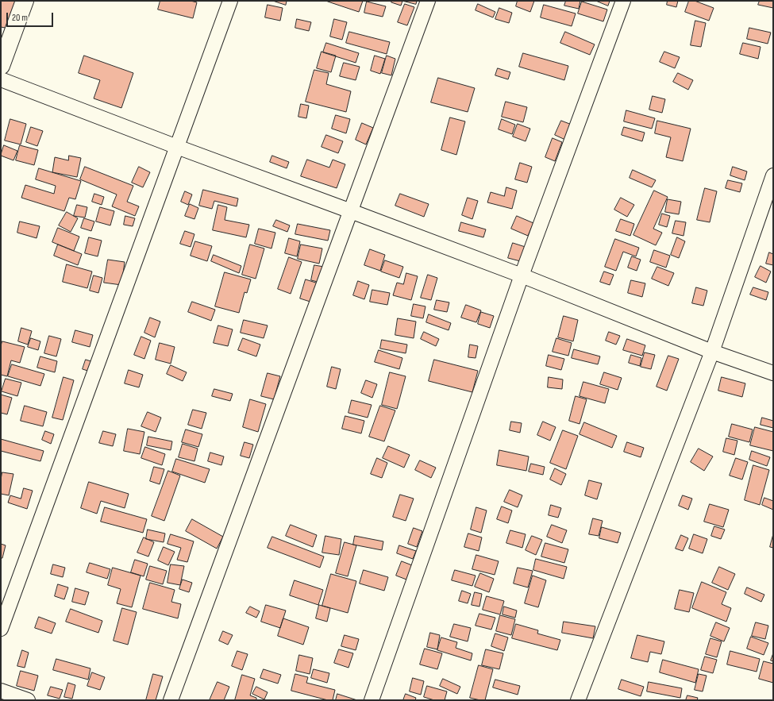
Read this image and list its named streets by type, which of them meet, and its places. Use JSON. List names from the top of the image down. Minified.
{"scale_bar":"20 m"}
